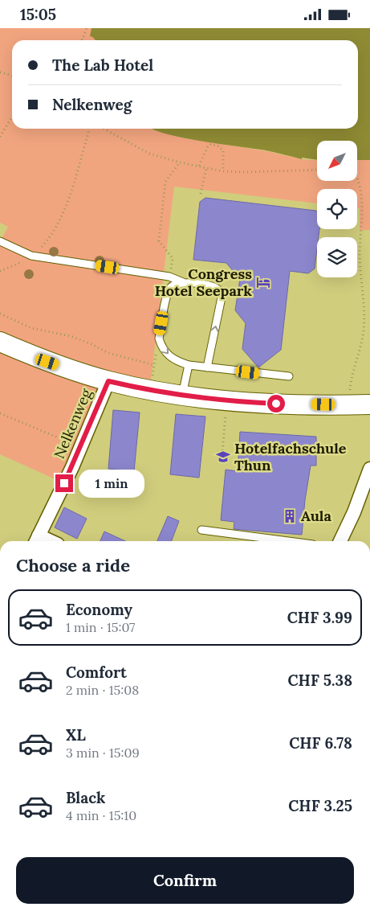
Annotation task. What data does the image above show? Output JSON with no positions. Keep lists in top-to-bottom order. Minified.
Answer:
{"streets":{"street":["Nelkenweg"]},"places":{"hotel":["Congress Hotel Seepark"],"school or university":["Hotelfachschule Thun"],"building":["Aula"]},"north":"bottom left","page":{"status":"15:05","banner":["The Lab Hotel","Nelkenweg"],"bubble":"1 min","heading":"Choose a ride","list":[{"name":"Economy","note":"1 min · 15:07","value":"CHF 3.99"},{"name":"Comfort","note":"2 min · 15:08","value":"CHF 5.38"},{"name":"XL","note":"3 min · 15:09","value":"CHF 6.78"},{"name":"Black","note":"4 min · 15:10","value":"CHF 3.25"}],"buttons":"Confirm"}}
